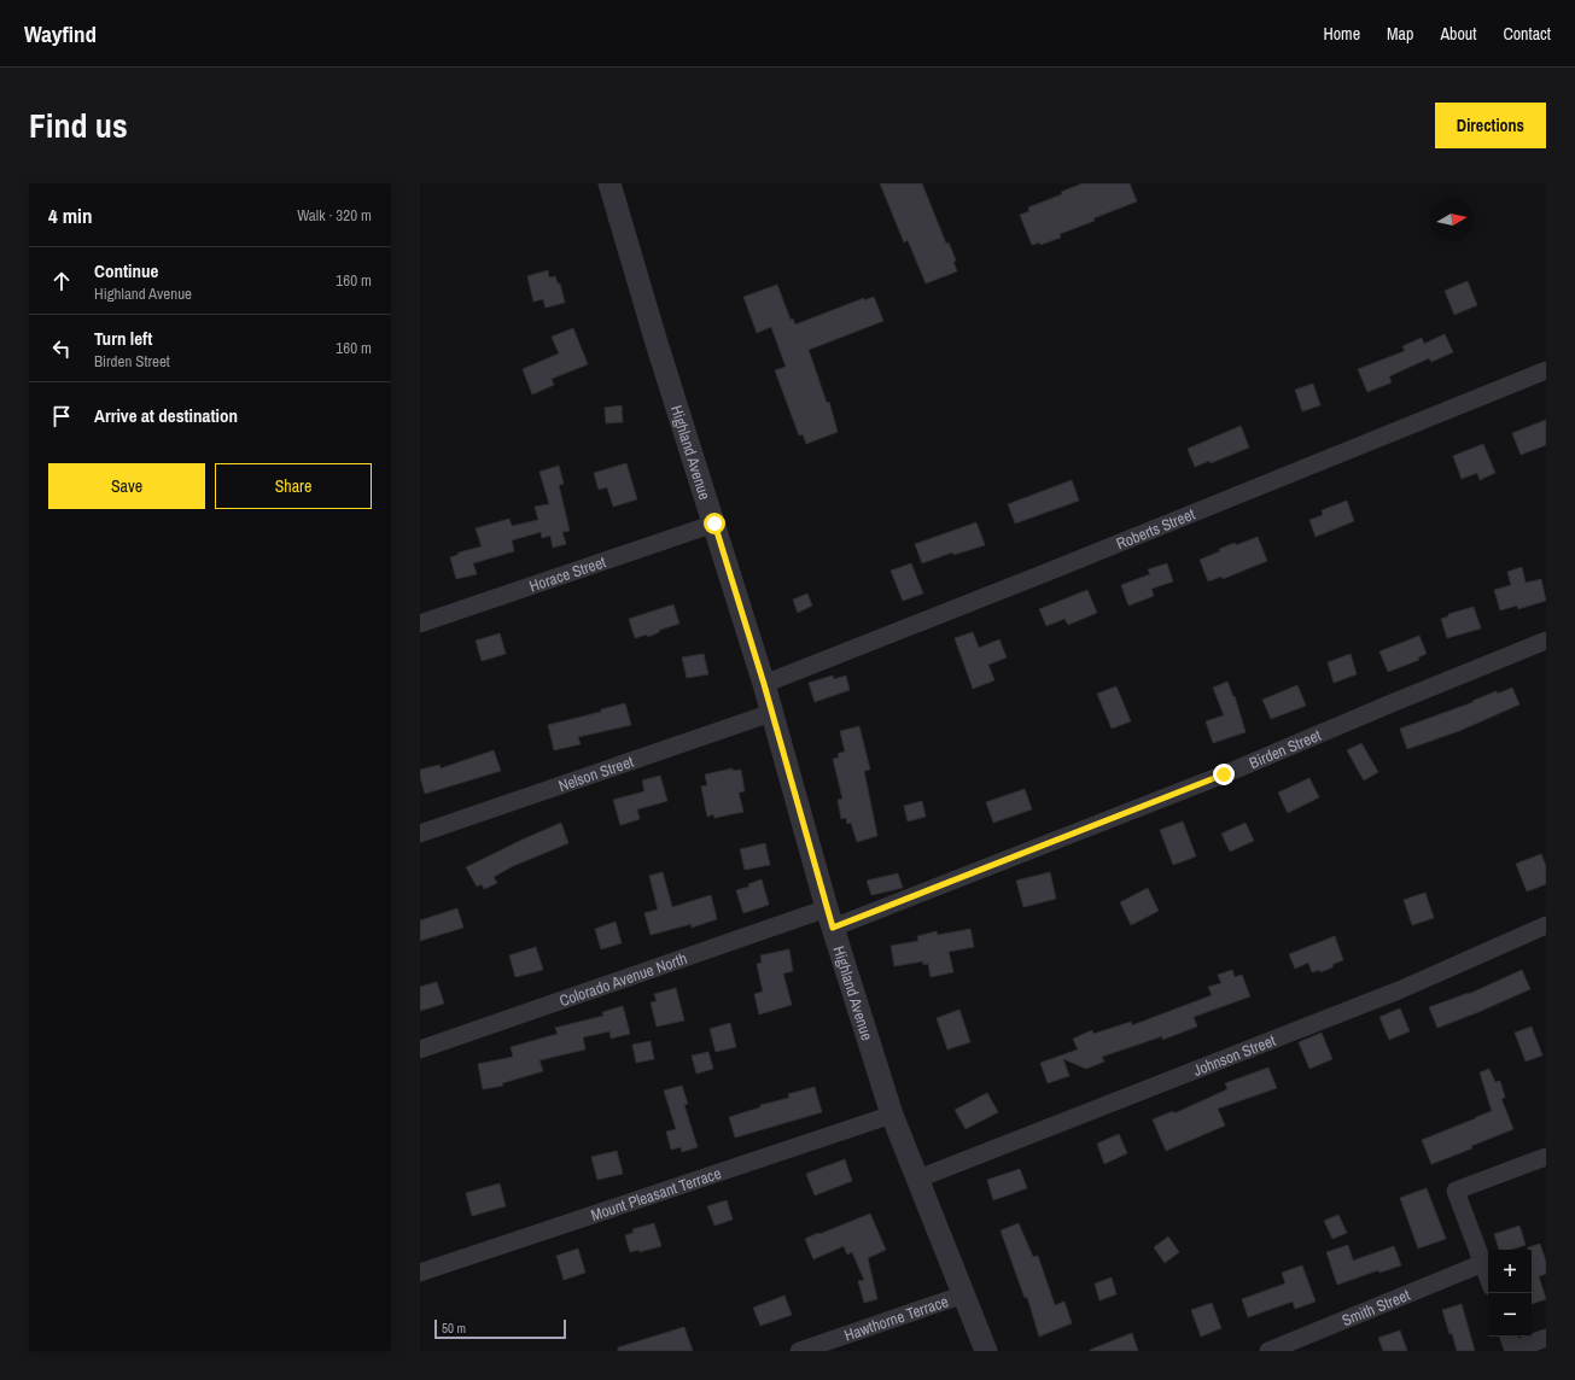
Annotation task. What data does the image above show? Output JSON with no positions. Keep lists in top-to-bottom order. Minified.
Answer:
{"streets":{"street":["Highland Avenue","Roberts Street","Horace Street","Birden Street","Nelson Street","Colorado Avenue North","Johnson Street","Mount Pleasant Terrace","Smith Street","Hawthorne Terrace"]},"crossings":[["Highland Avenue","Roberts Street"],["Highland Avenue","Horace Street"],["Highland Avenue","Birden Street"],["Highland Avenue","Nelson Street"],["Highland Avenue","Colorado Avenue North"],["Highland Avenue","Johnson Street"],["Highland Avenue","Mount Pleasant Terrace"],["Highland Avenue","Hawthorne Terrace"],["Birden Street","Colorado Avenue North"]],"scale_bar":"50 m","north":"right","page":{"header":"Wayfind","nav":["Home","Map","About","Contact"],"title":"Find us","buttons":["Directions",["Save","Share"]],"heading":["4 min","Walk · 320 m"],"list":[["Continue","Highland Avenue","160 m"],["Turn left","Birden Street","160 m"],"Arrive at destination"],"map_buttons":["+","−"],"scale":"50 m"}}
